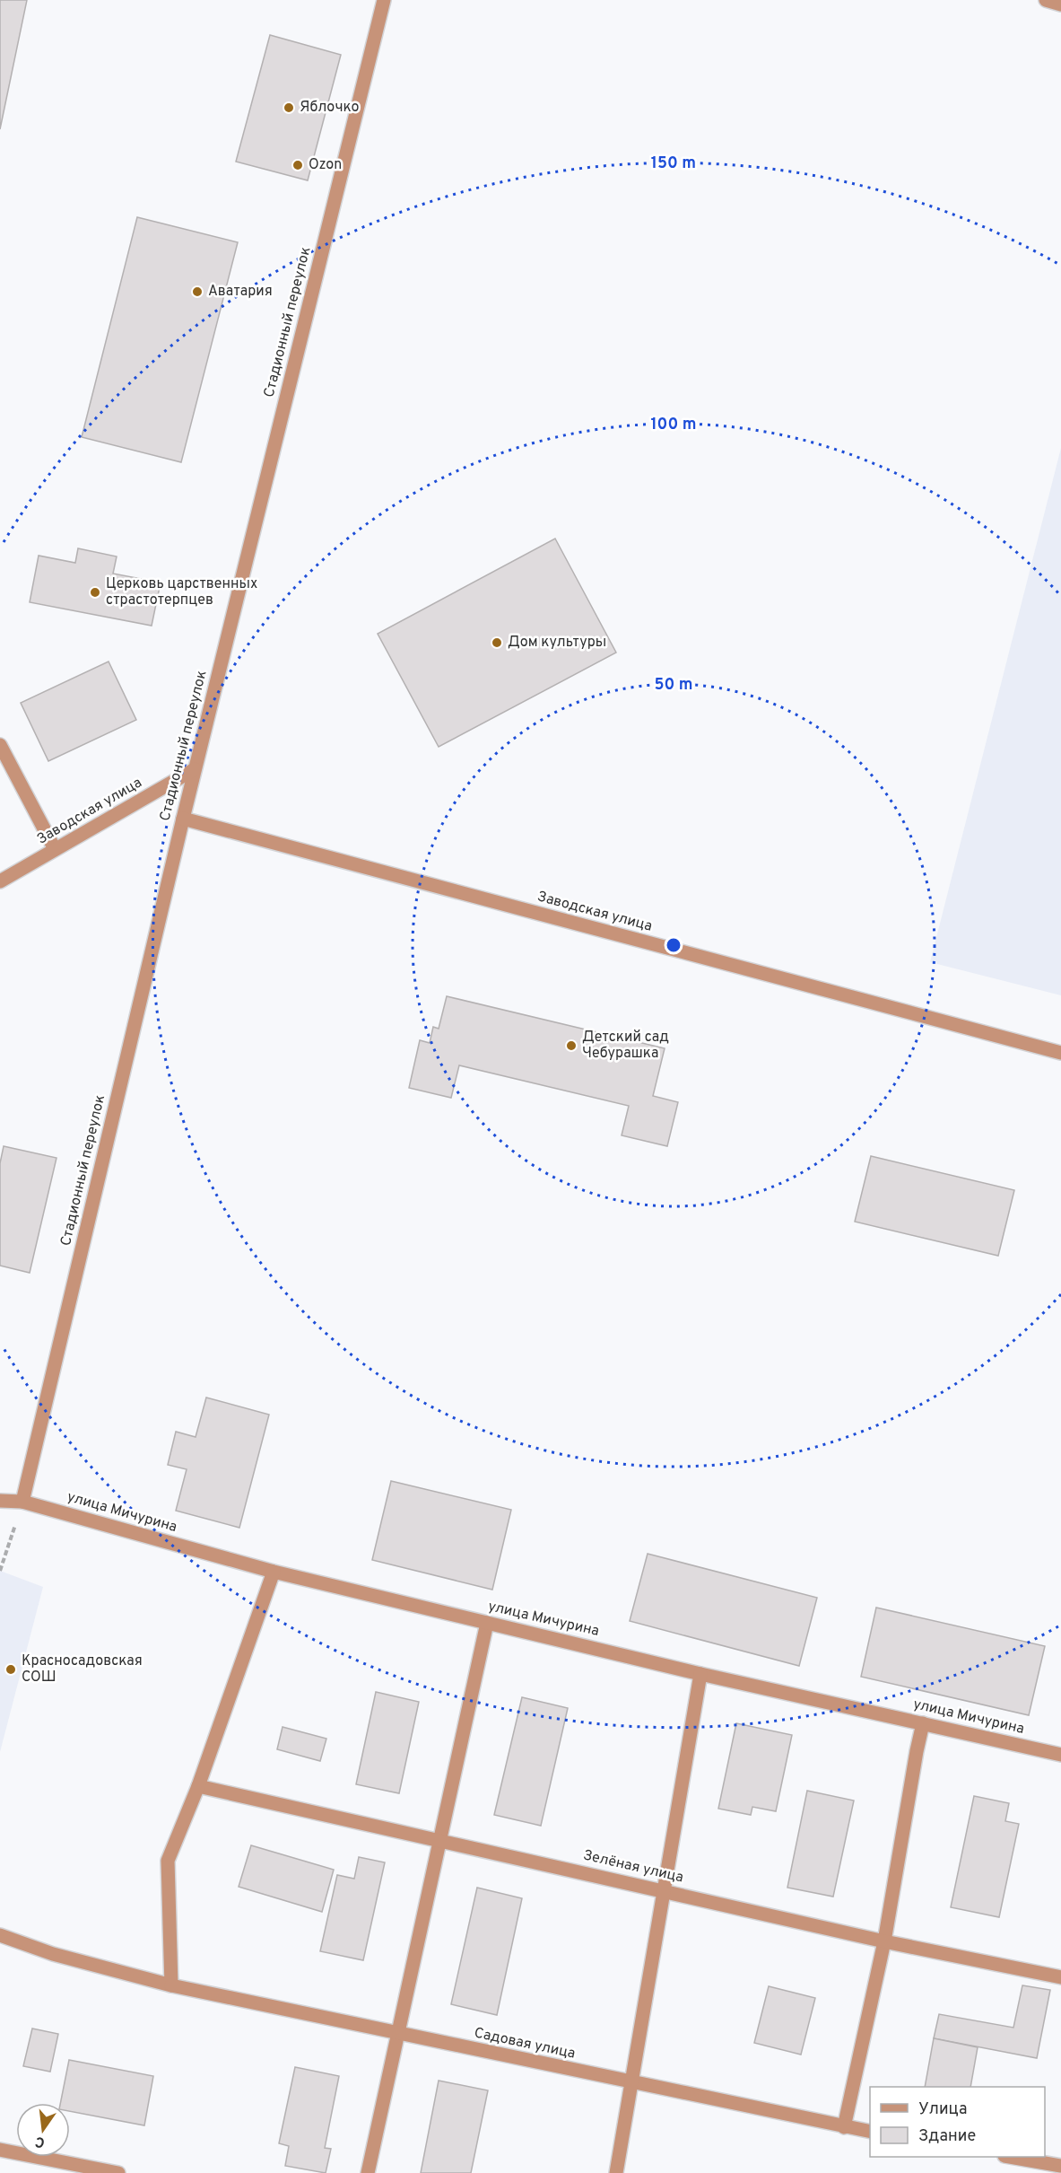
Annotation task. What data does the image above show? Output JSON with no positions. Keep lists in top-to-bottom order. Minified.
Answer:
{"streets":{"street":["Стадионный переулок","Заводская улица","улица Мичурина","Зелёная улица","Садовая улица"]},"crossings":[["Стадионный переулок","Заводская улица"],["Стадионный переулок","улица Мичурина"]],"places":["Яблочко","Ozon","Аватария","Церковь царственных страстотерпцев","Дом культуры","Детский сад Чебурашка","Красносадовская СОШ"],"legend":["Улица","Здание"],"north":"bottom","rings":["150 m","100 m","50 m"]}
